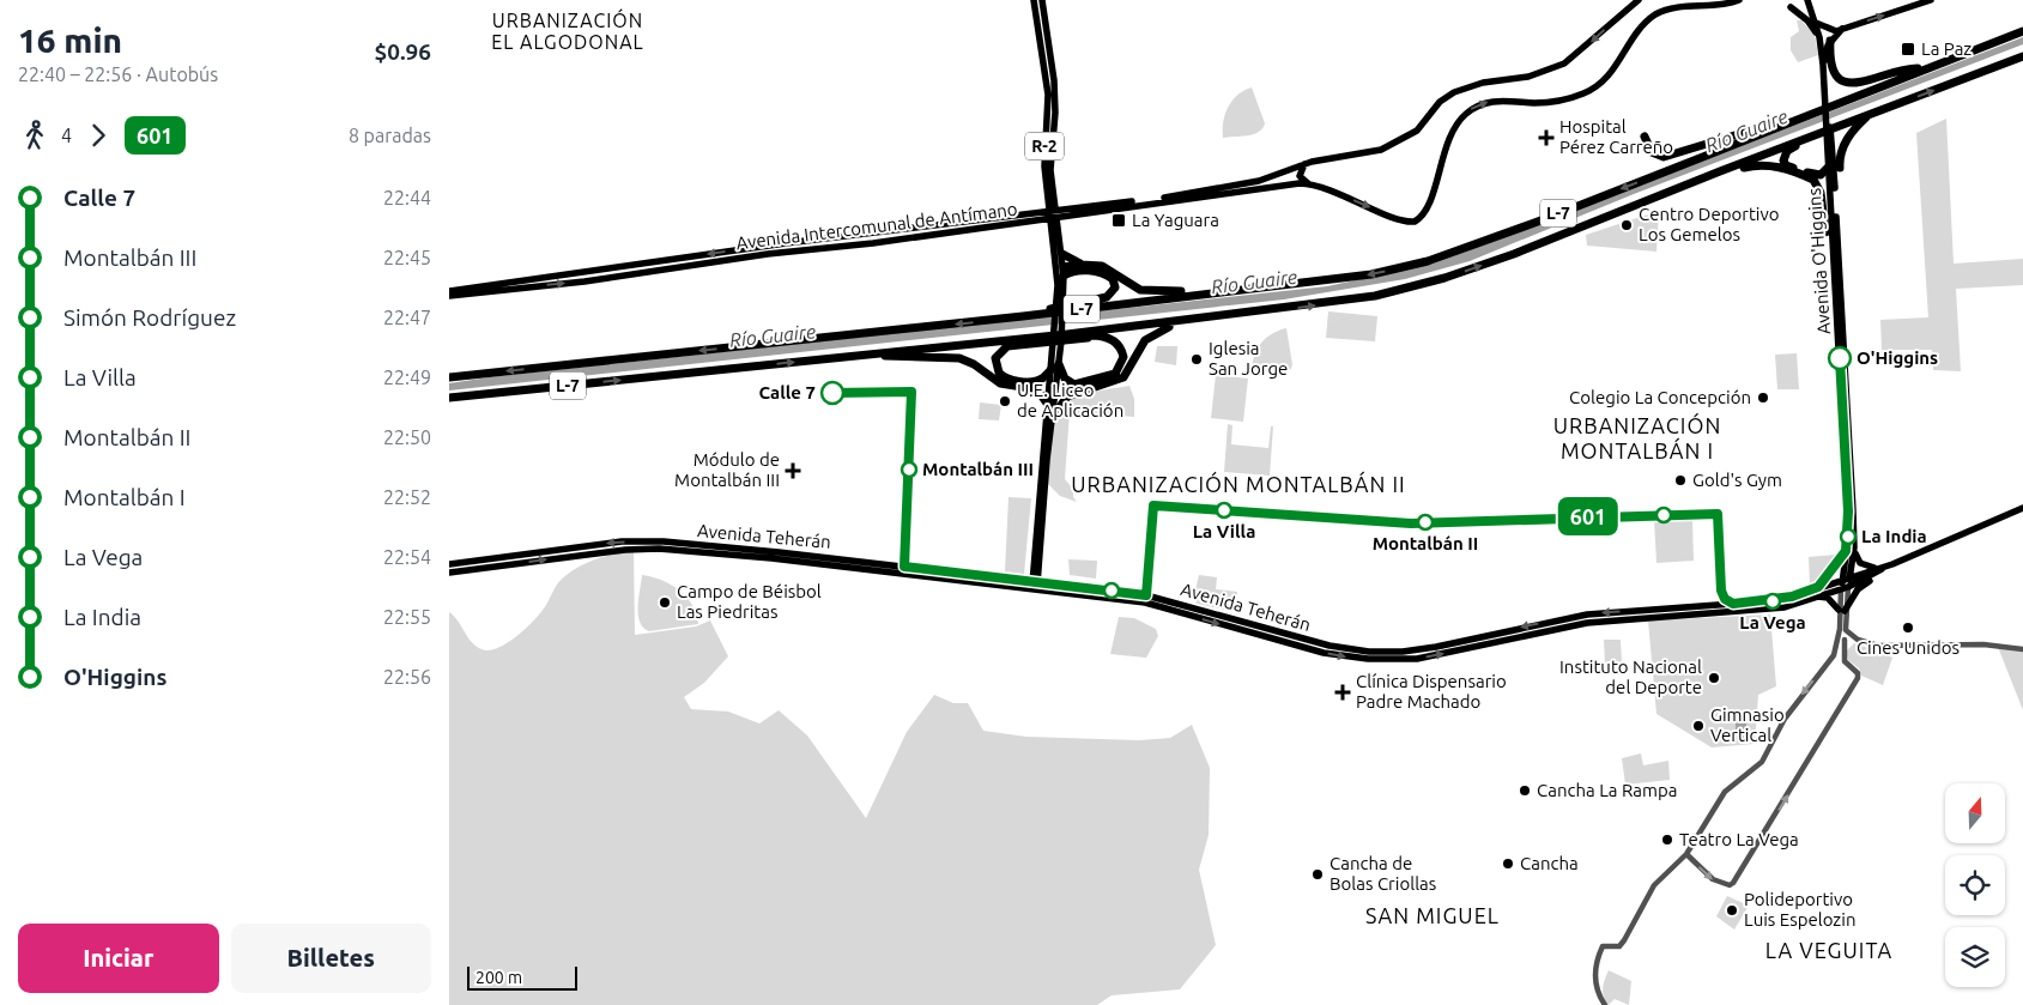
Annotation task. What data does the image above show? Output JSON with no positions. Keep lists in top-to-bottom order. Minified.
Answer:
{"streets":{"highway":["L-7"],"main road":["R-2","Avenida Intercomunal de Antímano","Avenida O'Higgins","Avenida Teherán"]},"crossings":[["R-2","Avenida Intercomunal de Antímano"],["R-2","Avenida Teherán"],["Avenida O'Higgins","Avenida Teherán"]],"districts":["URBANIZACIÓN EL ALGODONAL","URBANIZACIÓN MONTALBÁN I","URBANIZACIÓN MONTALBÁN II","SAN MIGUEL","LA VEGUITA"],"water":["Río Guaire"],"places":{"transit":["La Paz","La Yaguara"],"health":["Hospital Pérez Carreño","Módulo de Montalbán III","Clínica Dispensario Padre Machado"],"other":["Centro Deportivo Los Gemelos","O'Higgins","Iglesia San Jorge","Calle 7","Colegio La Concepción","U.E. Liceo de Aplicación","Montalbán III","Gold's Gym","La Villa","Montalbán II","La India","La Vega","Campo de Béisbol Las Piedritas","Cines Unidos","Instituto Nacional del Deporte","Gimnasio Vertical","Cancha La Rampa","Teatro La Vega","Cancha","Cancha de Bolas Criollas","Polideportivo Luis Espelozin"]},"lines":["bus line 601"],"scale_bar":"200 m","north":"top","page":{"heading":["16 min","22:40 – 22:56 · Autobús","$0.96"],"on_map":"601","legs":["4","601","8 paradas"],"list":[{"name":"Calle 7","value":"22:44"},{"name":"Montalbán III","value":"22:45"},{"name":"Simón Rodríguez","value":"22:47"},{"name":"La Villa","value":"22:49"},{"name":"Montalbán II","value":"22:50"},{"name":"Montalbán I","value":"22:52"},{"name":"La Vega","value":"22:54"},{"name":"La India","value":"22:55"},{"name":"O'Higgins","value":"22:56"}],"buttons":["Iniciar","Billetes"],"scale":"200 m"}}
